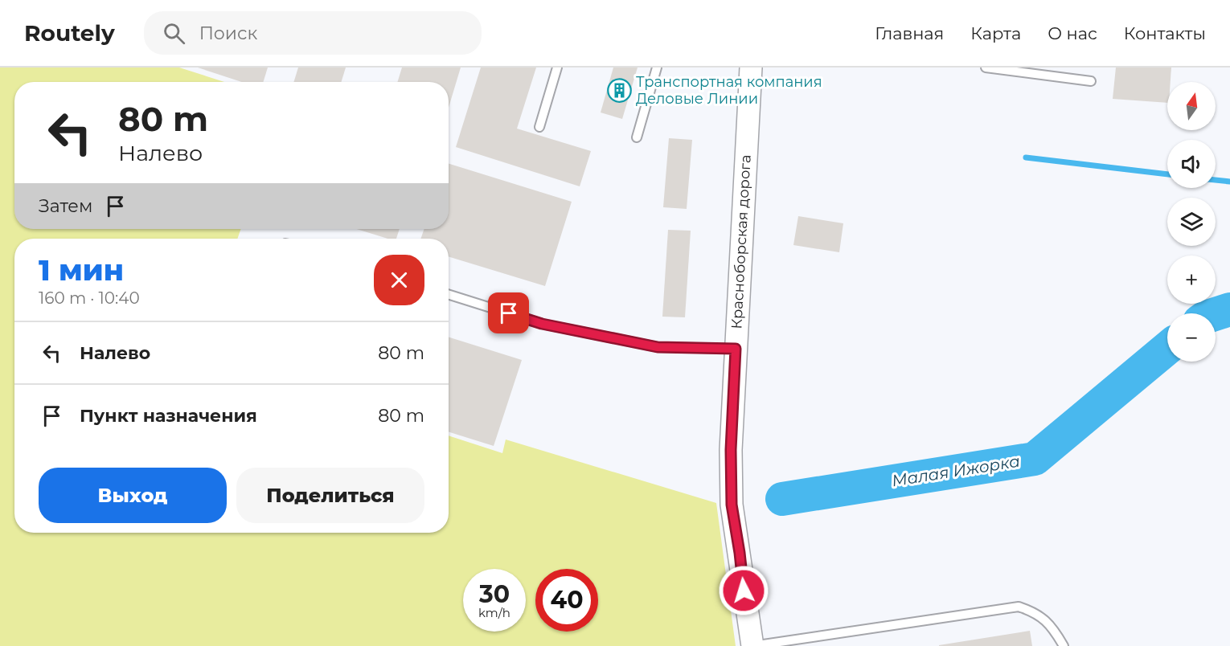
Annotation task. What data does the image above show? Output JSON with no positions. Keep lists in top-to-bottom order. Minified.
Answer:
{"streets":{"street":["Красноборская дорога"]},"water":["Малая Ижорка"],"places":{"building":["Транспортная компания Деловые Линии"]},"north":"top","page":{"header":"Routely","search":"Поиск","nav":["Главная","Карта","О нас","Контакты"],"map_buttons":["+","−"],"turn":["80 m","Налево"],"then":"Затем","heading":["1 мин","160 m · 10:40"],"list":[{"name":"Налево","value":"80 m"},{"name":"Пункт назначения","value":"80 m"}],"buttons":["Выход","Поделиться"],"speed":"30 km/h","limit":"40"}}
